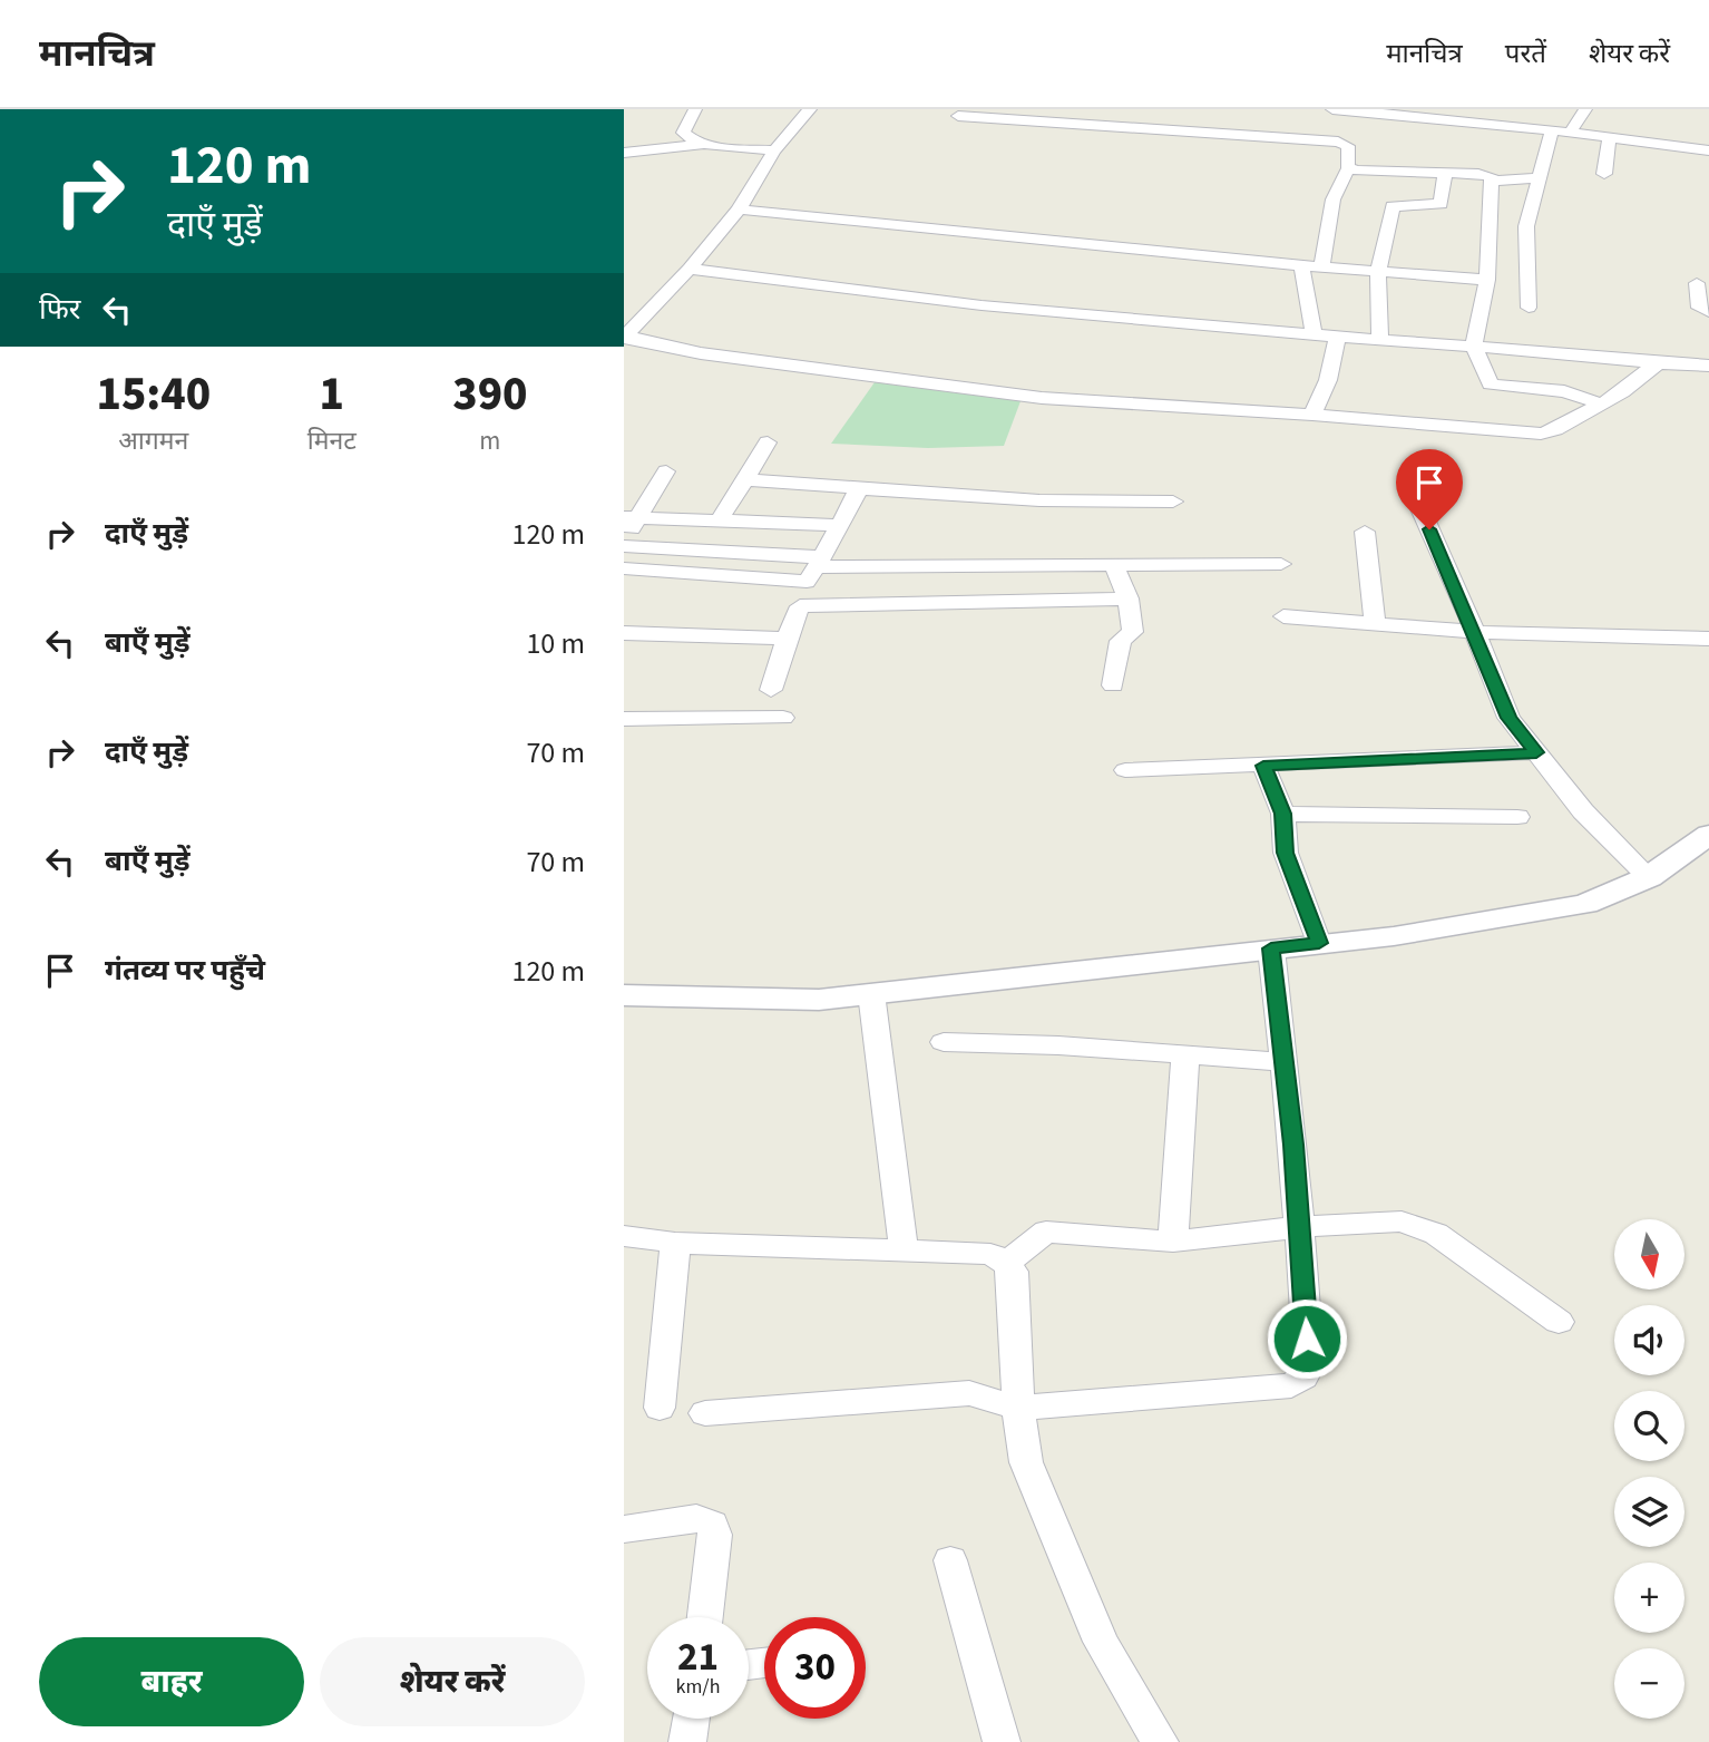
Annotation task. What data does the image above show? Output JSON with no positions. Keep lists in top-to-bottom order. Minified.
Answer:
{"north":"bottom","page":{"header":"मानचित्र","nav":["मानचित्र","परतें","शेयर करें"],"turn":["120 m","दाएँ मुड़ें"],"then":"फिर","eta":["15:40","आगमन","1","मिनट","390","m"],"list":[{"name":"दाएँ मुड़ें","value":"120 m"},{"name":"बाएँ मुड़ें","value":"10 m"},{"name":"दाएँ मुड़ें","value":"70 m"},{"name":"बाएँ मुड़ें","value":"70 m"},{"name":"गंतव्य पर पहुँचे","value":"120 m"}],"map_buttons":["+","−"],"speed":"21 km/h","limit":"30","buttons":["बाहर","शेयर करें"]}}
